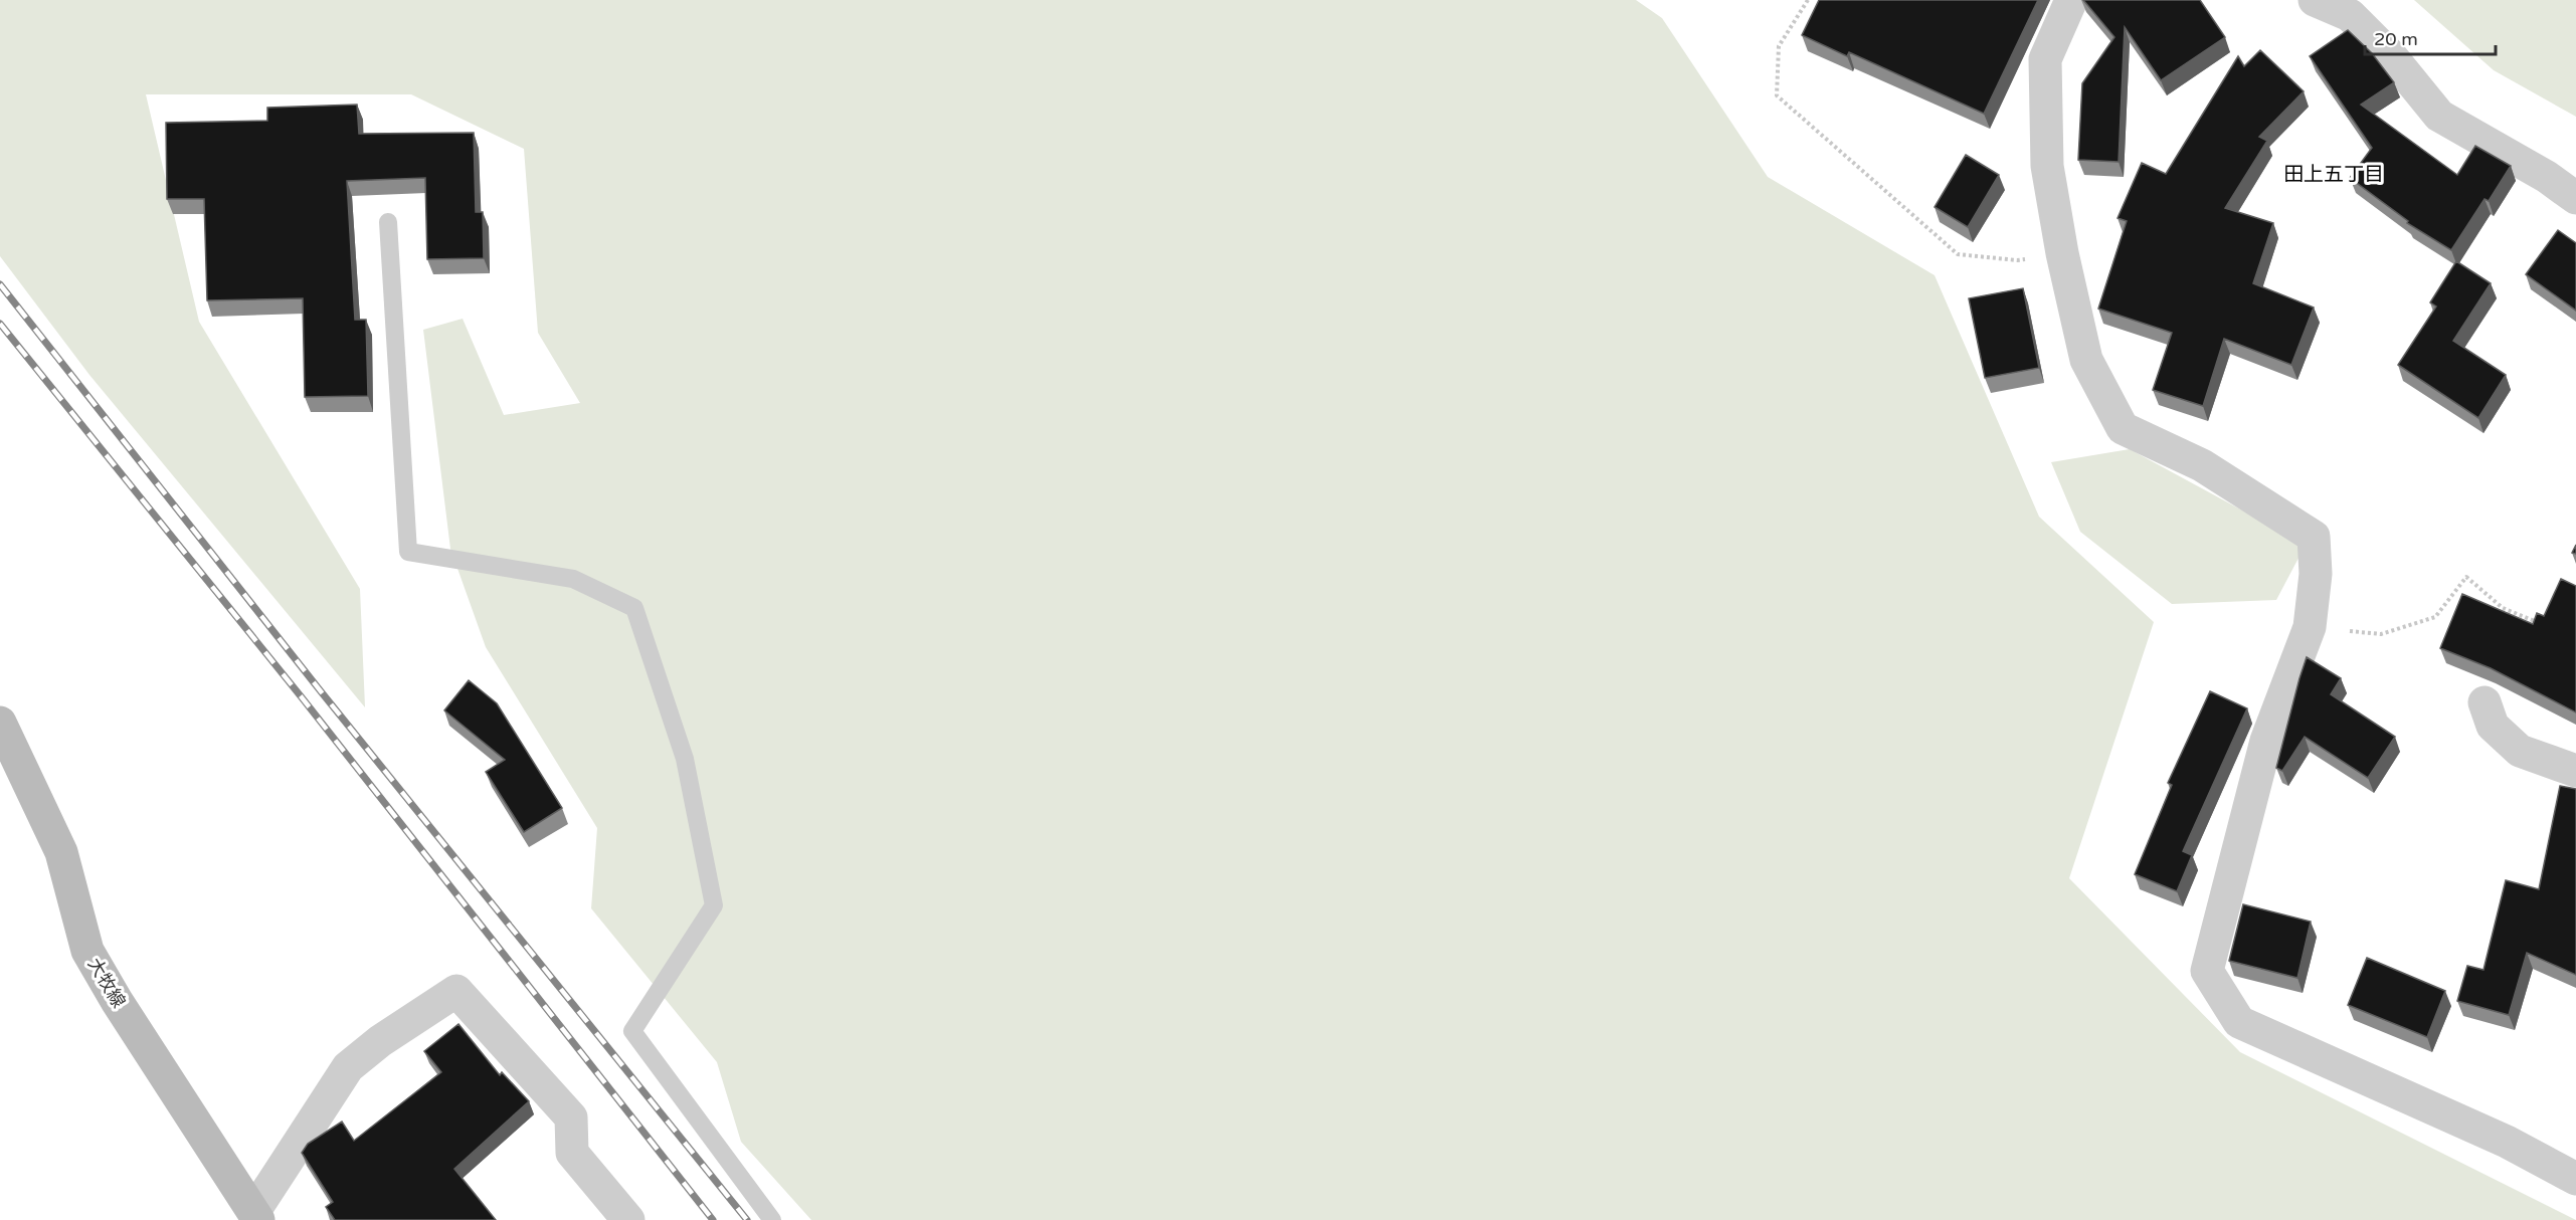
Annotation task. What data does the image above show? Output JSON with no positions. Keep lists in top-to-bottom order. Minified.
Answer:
{"streets":{"street":["大牧線"]},"districts":["田上五丁目"],"scale_bar":"20 m"}
